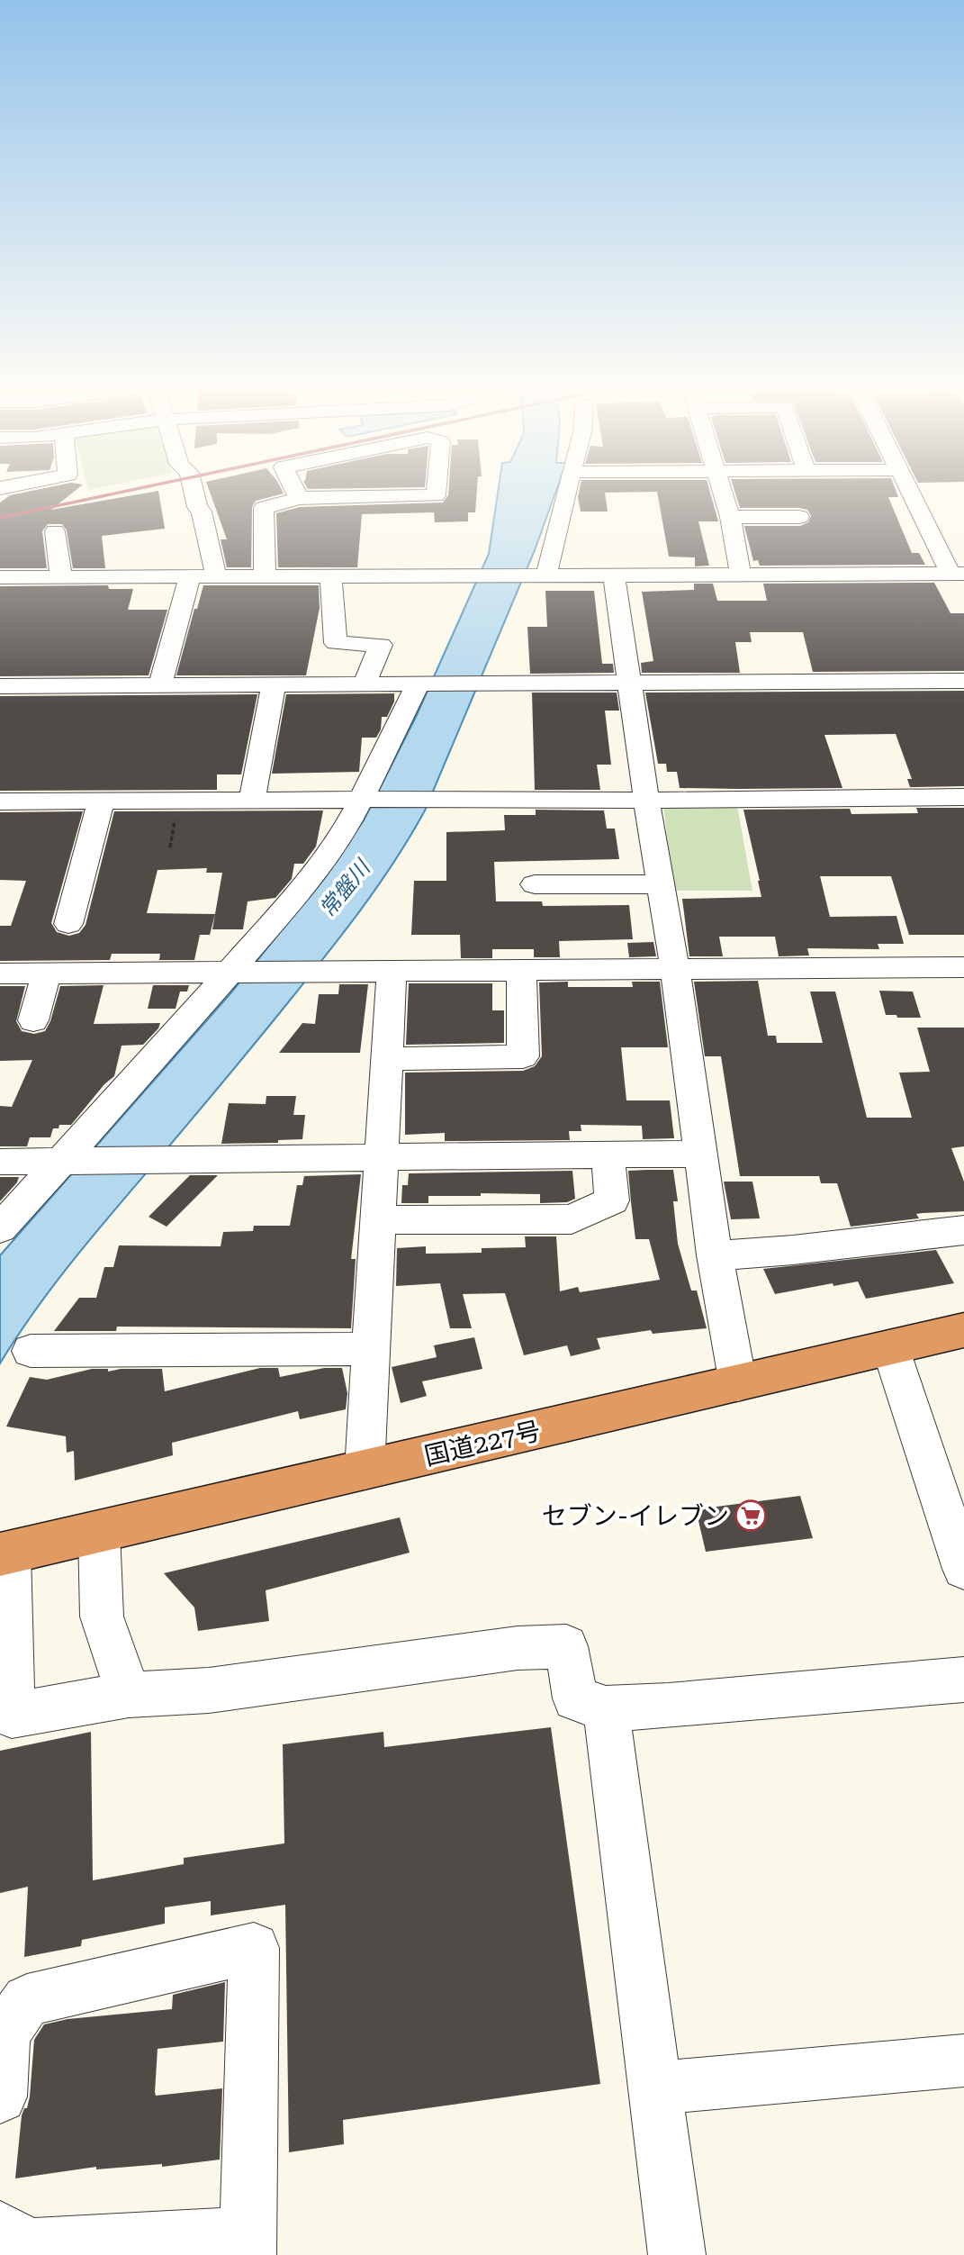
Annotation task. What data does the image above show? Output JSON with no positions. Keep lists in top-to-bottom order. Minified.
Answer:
{"streets":{"highway":["国道227号"]},"water":["常盤川"],"places":{"supermarket":["セブン-イレブン"]}}
